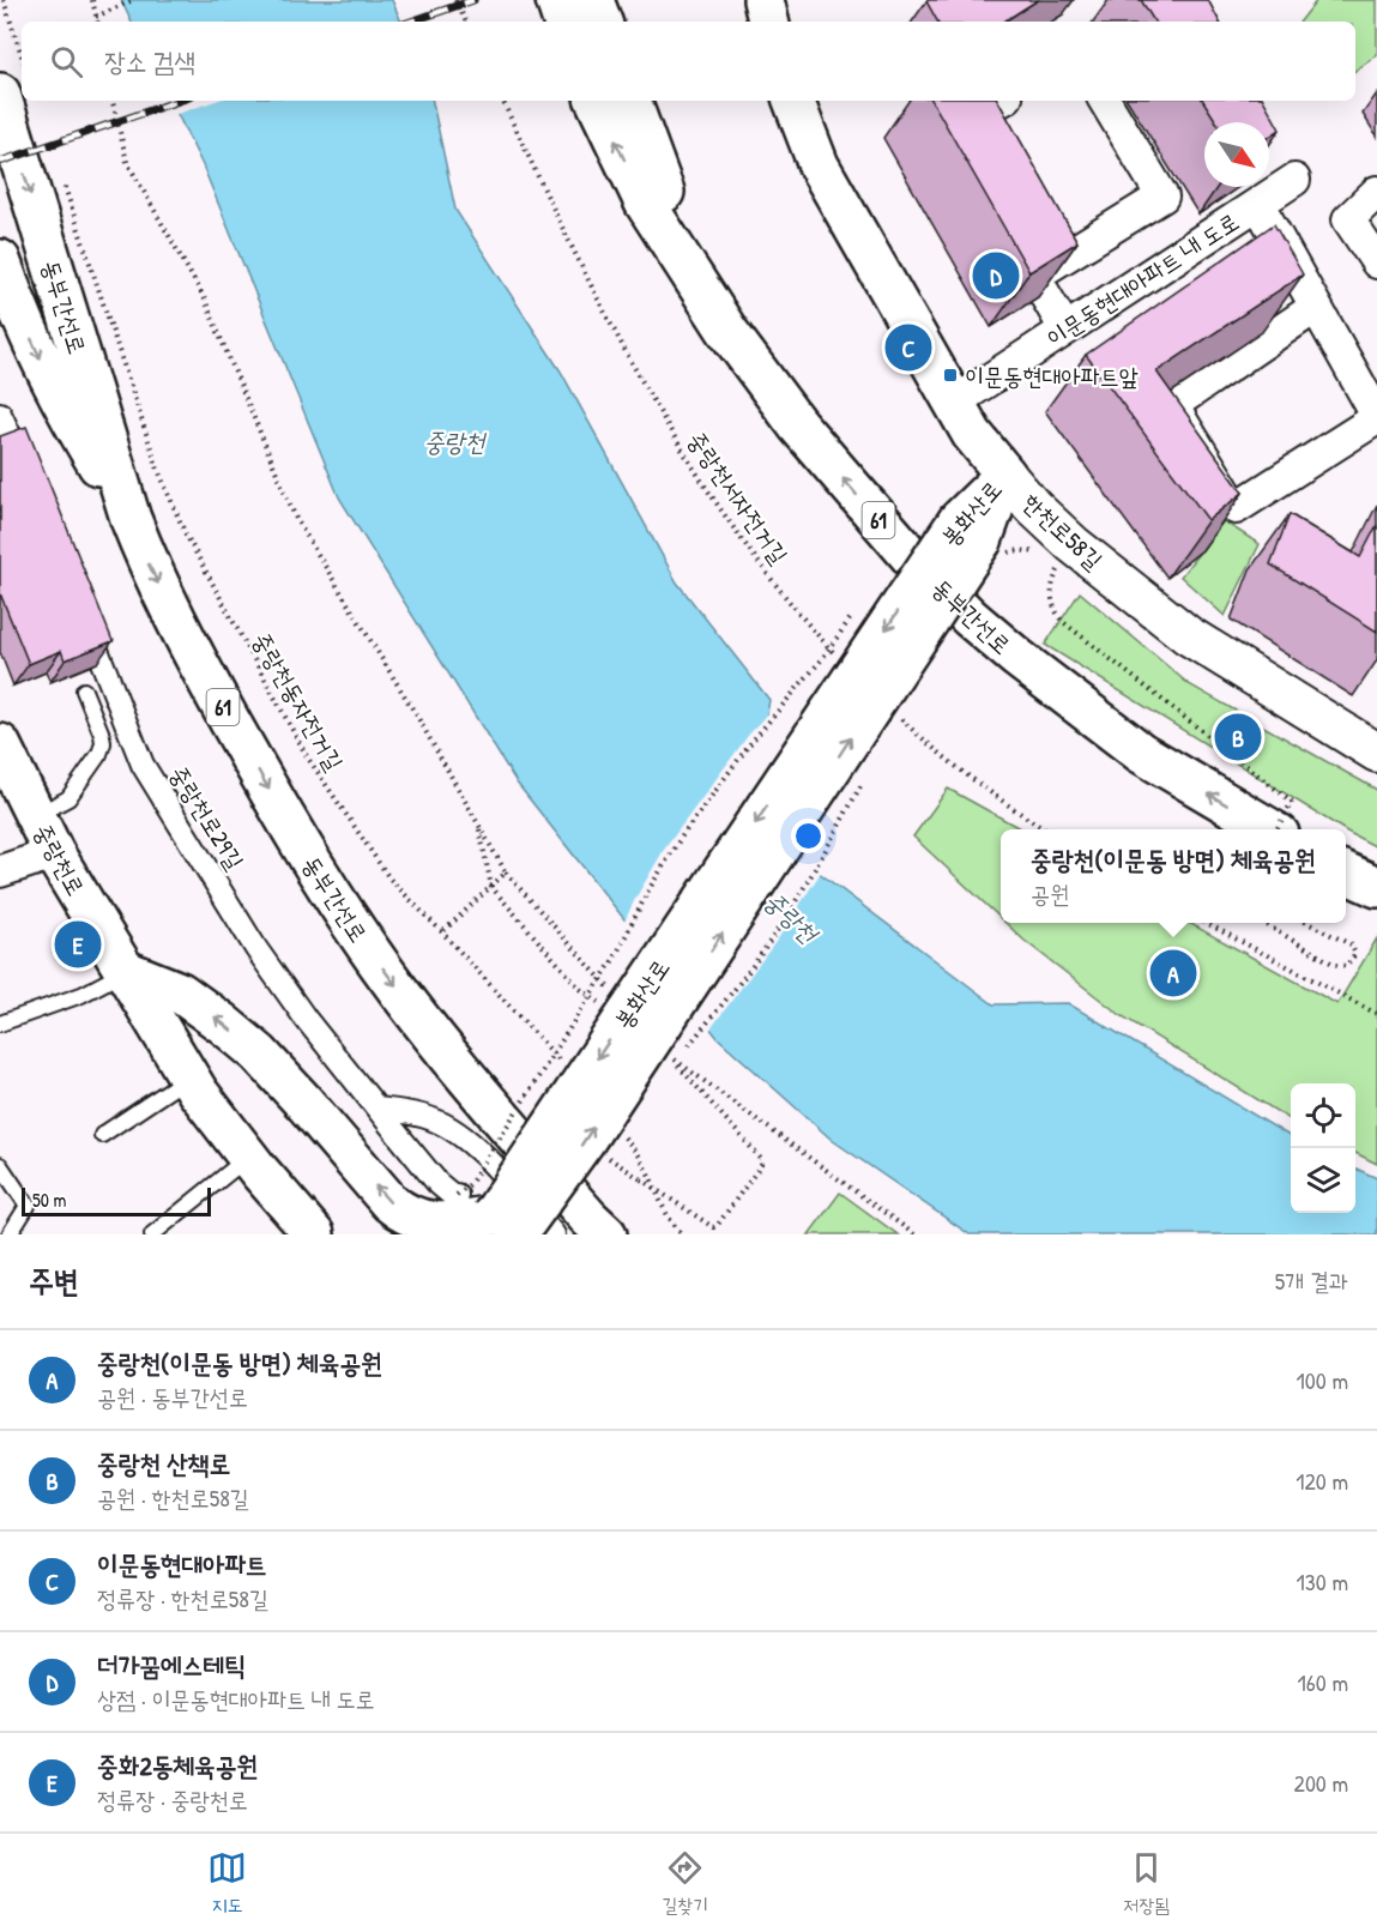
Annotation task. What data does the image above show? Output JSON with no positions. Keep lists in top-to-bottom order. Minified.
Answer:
{"streets":{"main road":["동부간선로","봉화산로","61","한천로58길","중랑천로"],"street":["이문동현대아파트 내 도로","중랑천로29길"],"path":["중랑천서자전거길","중랑천동자전거길"]},"crossings":[["이문동현대아파트 내 도로","한천로58길"],["봉화산로","한천로58길"]],"water":["중랑천"],"places":{"transit":["이문동현대아파트앞"]},"scale_bar":"50 m","north":"bottom right","page":{"search":"장소 검색","pins":["D","C","B","E","A"],"popup":["중랑천(이문동 방면) 체육공원","공원"],"scale":"50 m","heading":["주변","5개 결과"],"list":[{"mark":"A","name":"중랑천(이문동 방면) 체육공원","note":"공원 · 동부간선로","value":"100 m"},{"mark":"B","name":"중랑천 산책로","note":"공원 · 한천로58길","value":"120 m"},{"mark":"C","name":"이문동현대아파트","note":"정류장 · 한천로58길","value":"130 m"},{"mark":"D","name":"더가꿈에스테틱","note":"상점 · 이문동현대아파트 내 도로","value":"160 m"},{"mark":"E","name":"중화2동체육공원","note":"정류장 · 중랑천로","value":"200 m"}],"nav":["지도","길찾기","저장됨"]}}
